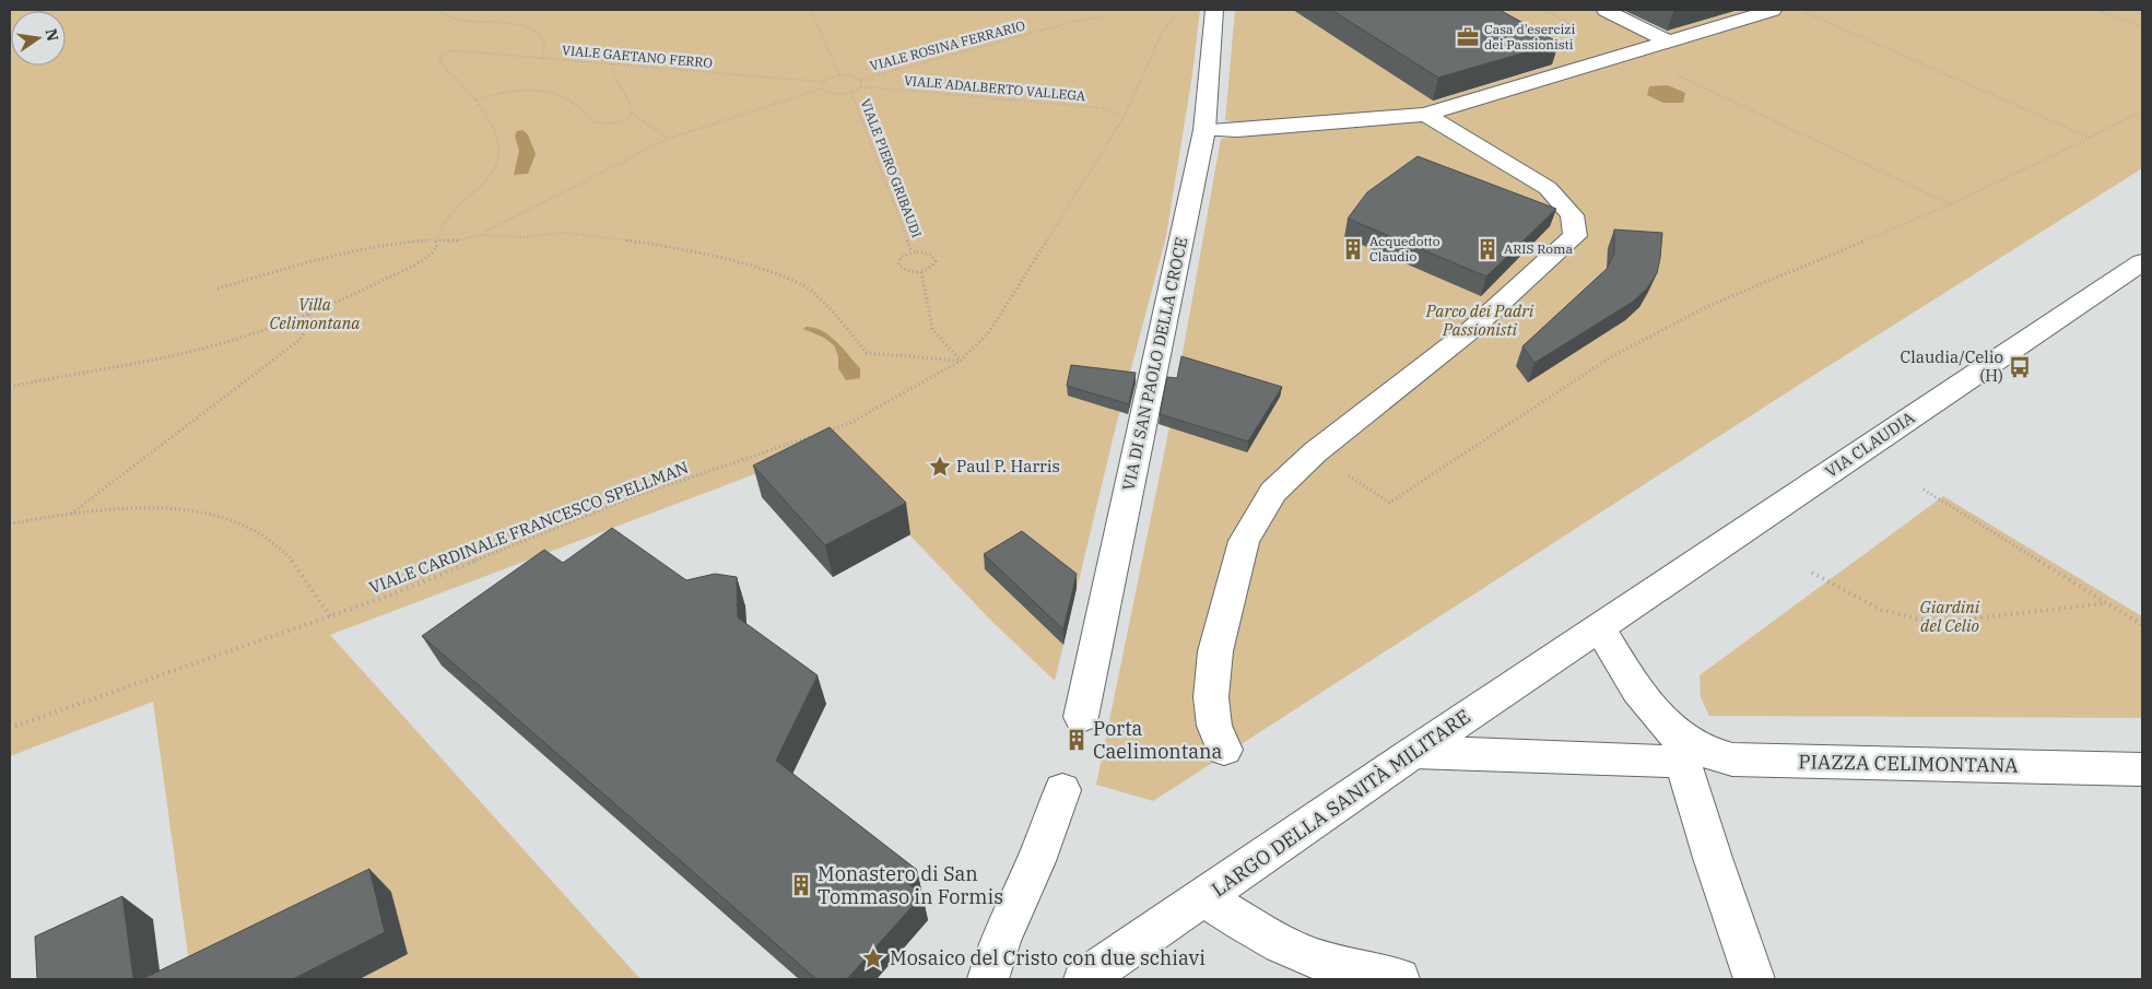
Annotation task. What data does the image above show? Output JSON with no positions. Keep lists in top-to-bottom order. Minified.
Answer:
{"streets":{"street":["VIA DI SAN PAOLO DELLA CROCE","VIA CLAUDIA","PIAZZA CELIMONTANA","LARGO DELLA SANITÀ MILITARE"],"path":["VIALE ROSINA FERRARIO","VIALE GAETANO FERRO","VIALE ADALBERTO VALLEGA","VIALE PIERO GRIBAUDI","VIALE CARDINALE FRANCESCO SPELLMAN"]},"crossings":[["VIALE ADALBERTO VALLEGA","VIALE CARDINALE FRANCESCO SPELLMAN"],["VIA CLAUDIA","PIAZZA CELIMONTANA"],["VIA CLAUDIA","LARGO DELLA SANITÀ MILITARE"],["PIAZZA CELIMONTANA","LARGO DELLA SANITÀ MILITARE"]],"parks":["Villa Celimontana","Parco dei Padri Passionisti","Giardini del Celio"],"places":{"office":["Casa d'esercizi dei Passionisti"],"building":["Acquedotto Claudio","ARIS Roma","Porta Caelimontana","Monastero di San Tommaso in Formis"],"bus stop":["Claudia/Celio (H)"],"place":["Paul P. Harris","Mosaico del Cristo con due schiavi"]},"north":"right"}
